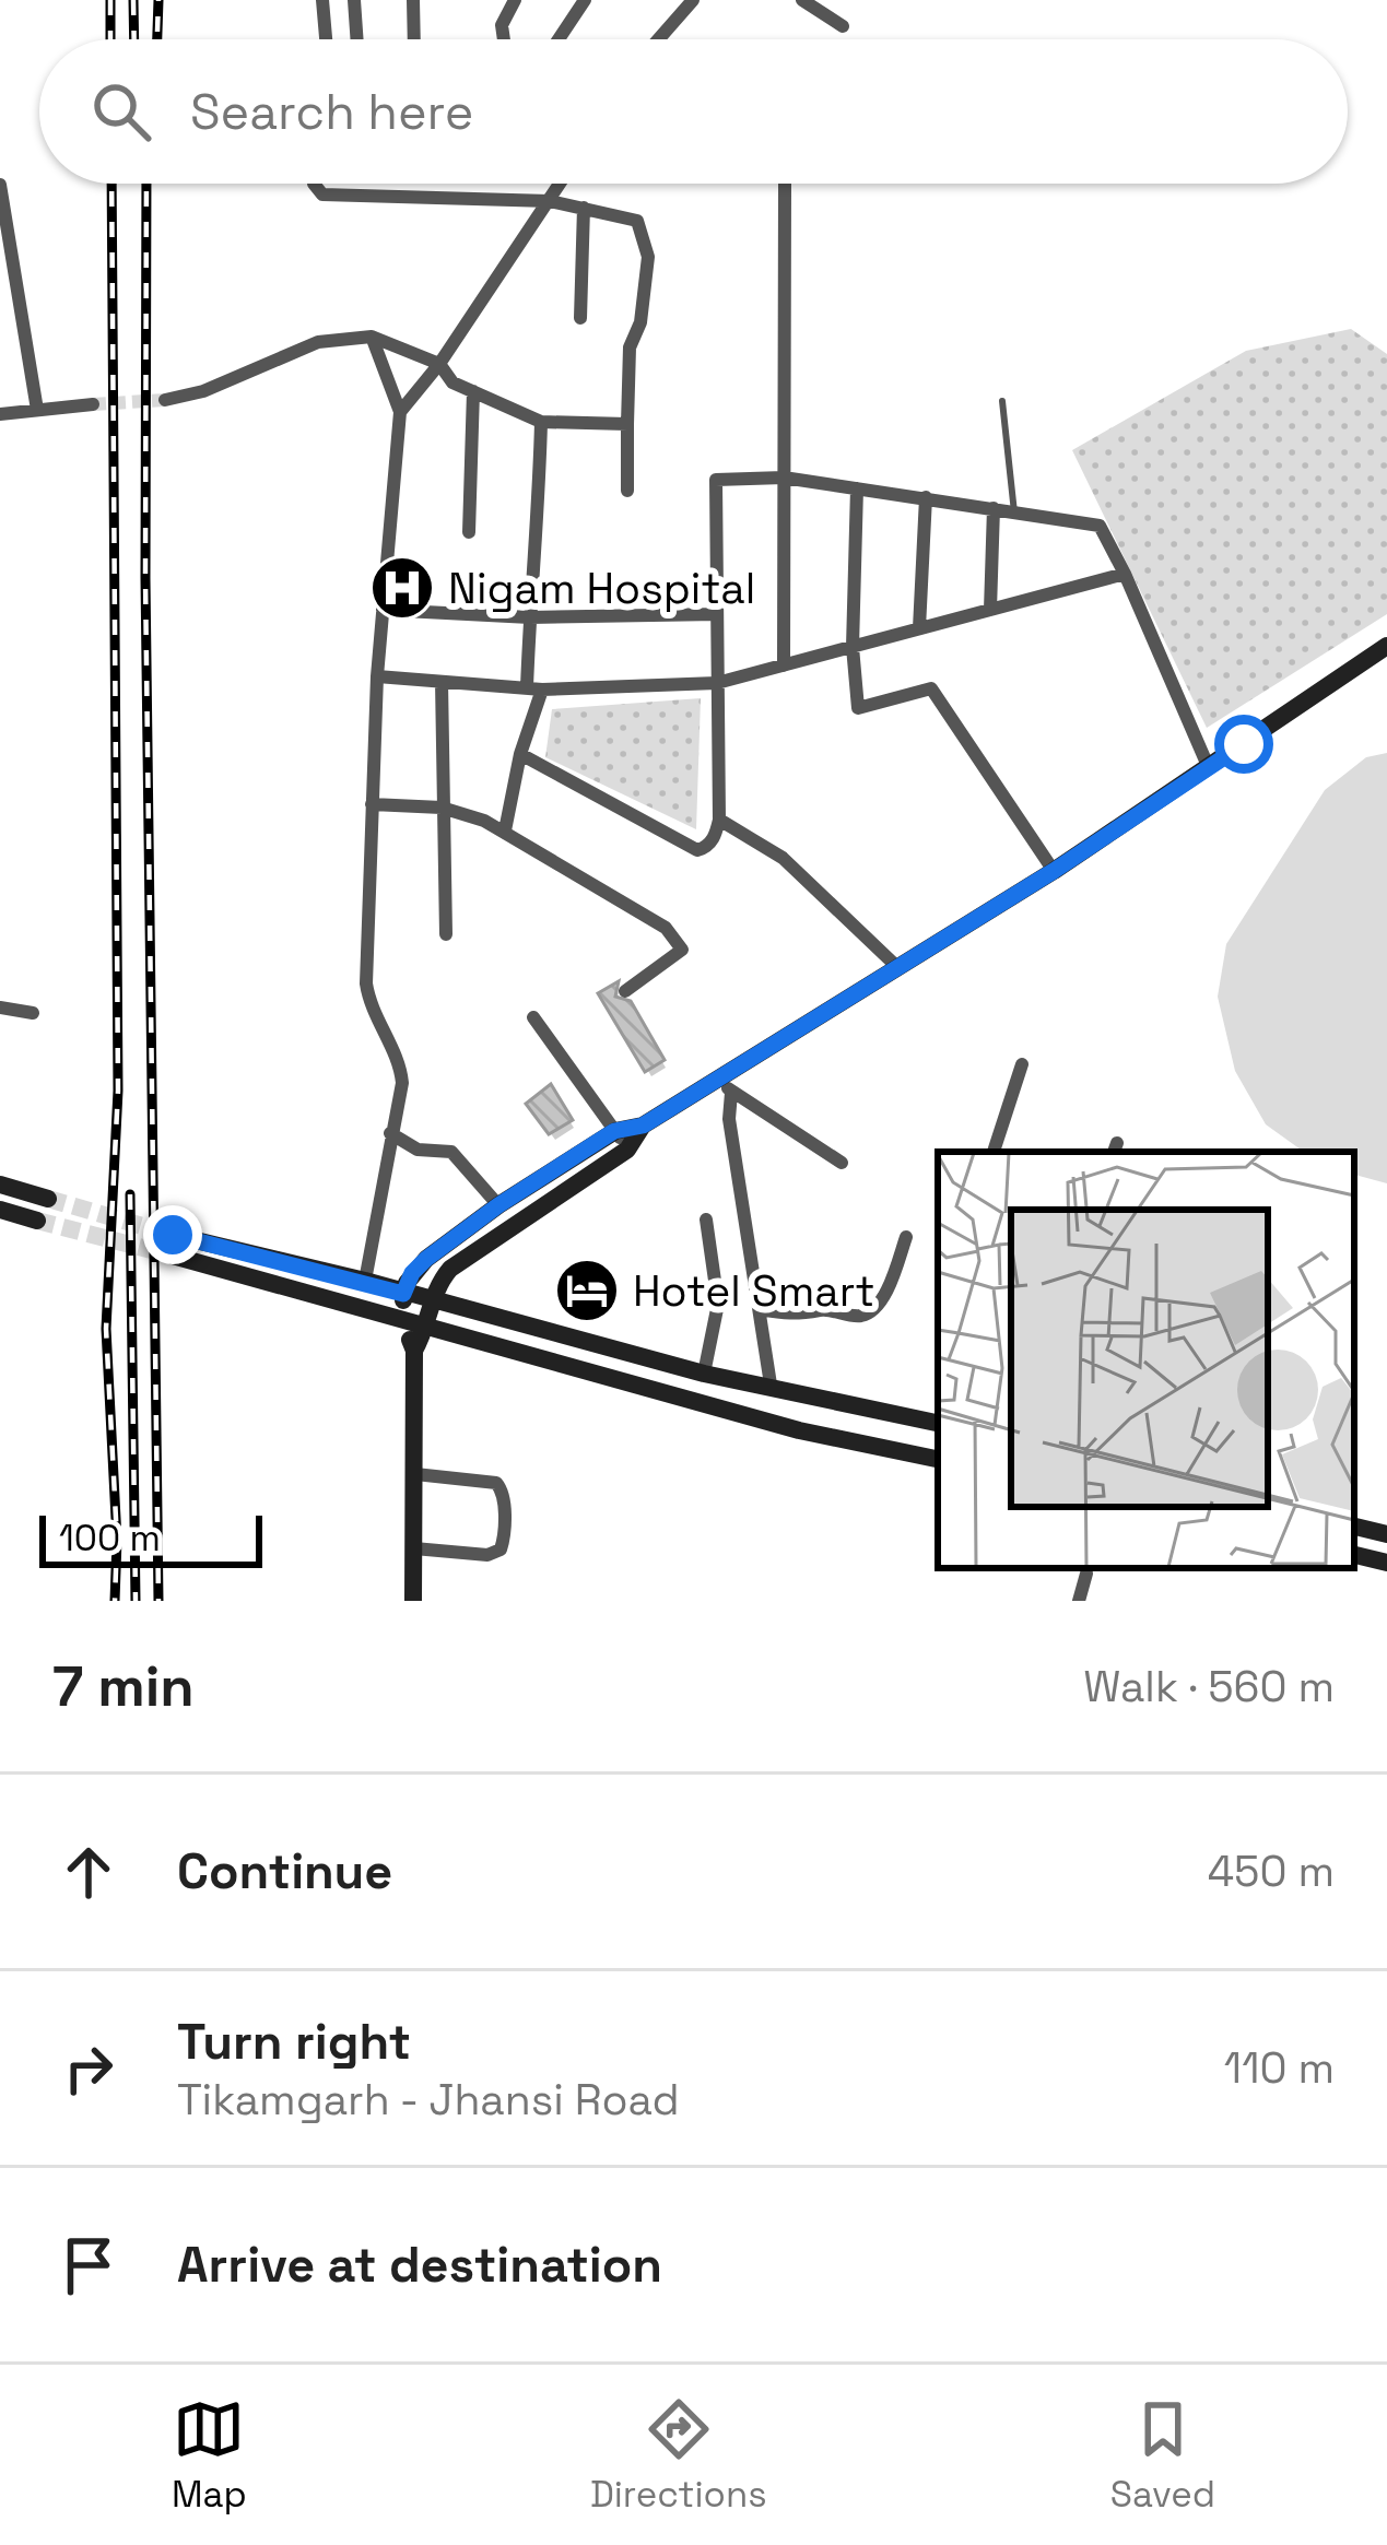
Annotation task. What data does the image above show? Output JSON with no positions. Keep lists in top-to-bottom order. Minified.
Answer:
{"places":{"hospital":["Nigam Hospital"],"hotel":["Hotel Smart"]},"scale_bar":"100 m","page":{"search":"Search here","scale":"100 m","heading":["7 min","Walk · 560 m"],"list":[["Continue","450 m"],["Turn right","Tikamgarh - Jhansi Road","110 m"],"Arrive at destination"],"nav":["Map","Directions","Saved"]}}
